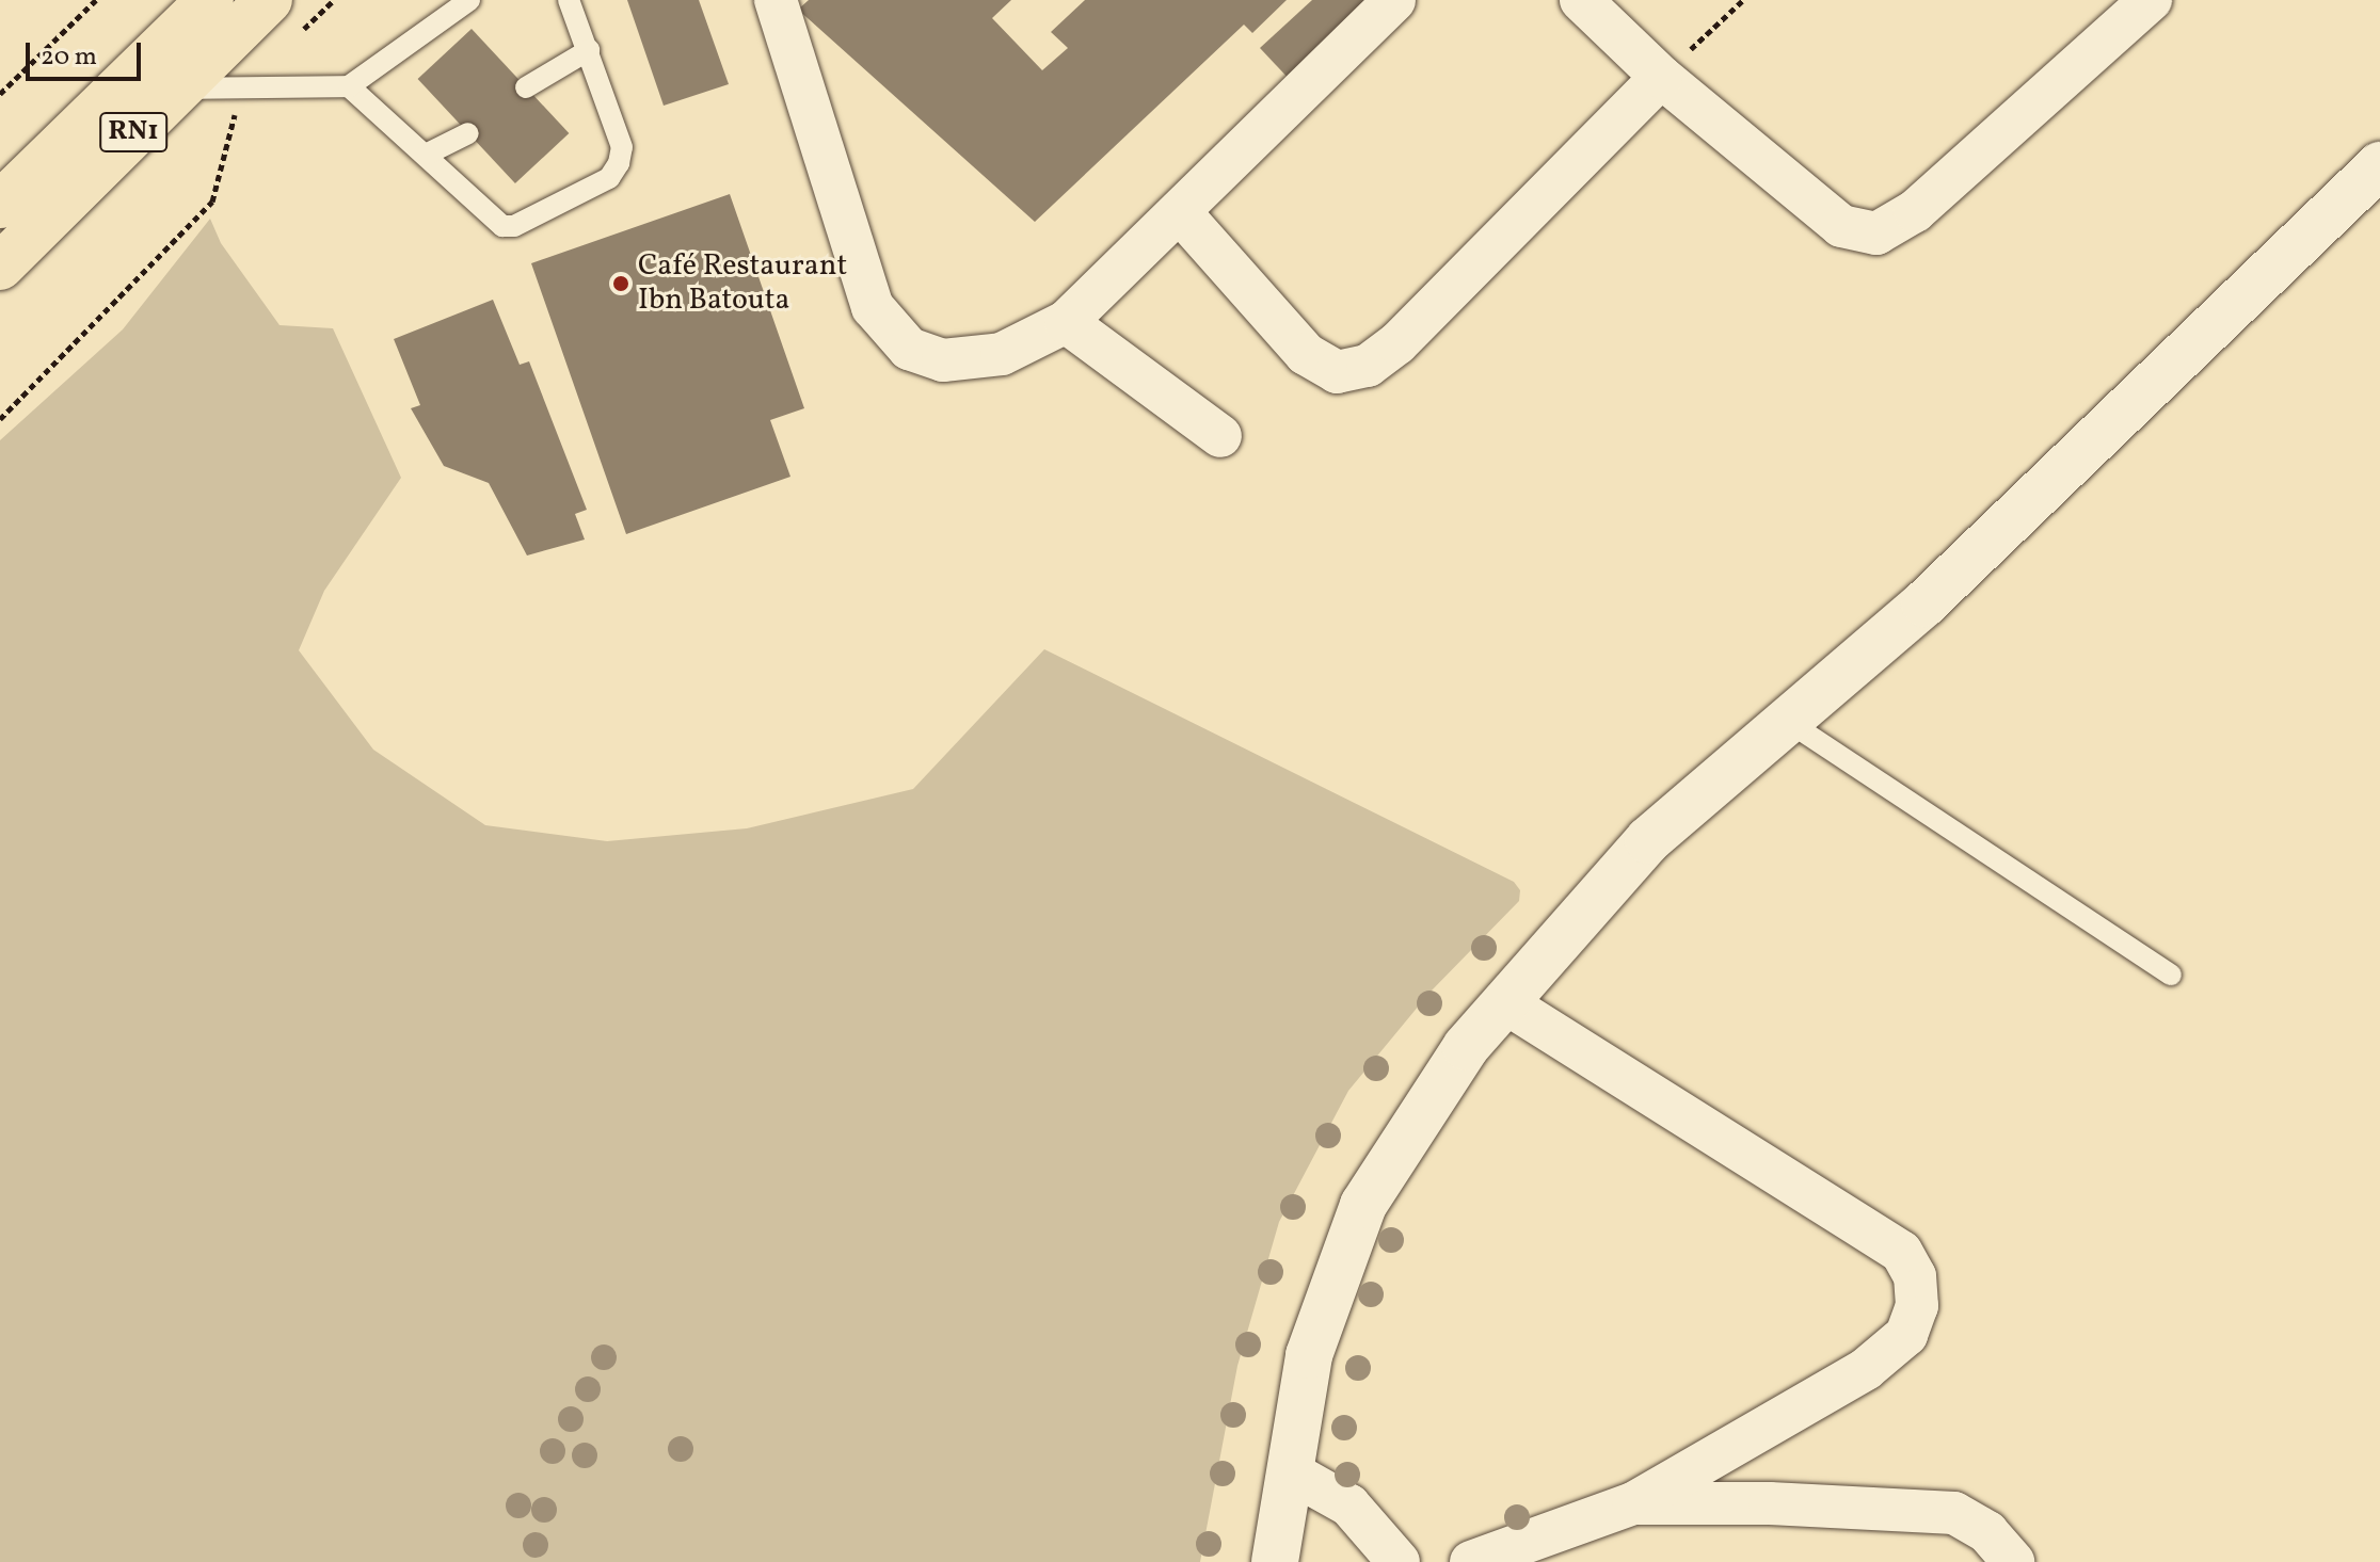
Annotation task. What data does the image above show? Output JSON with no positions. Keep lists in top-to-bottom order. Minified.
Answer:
{"streets":{"highway":["RN1"]},"places":["Café Restaurant Ibn Batouta"],"scale_bar":"20 m"}
